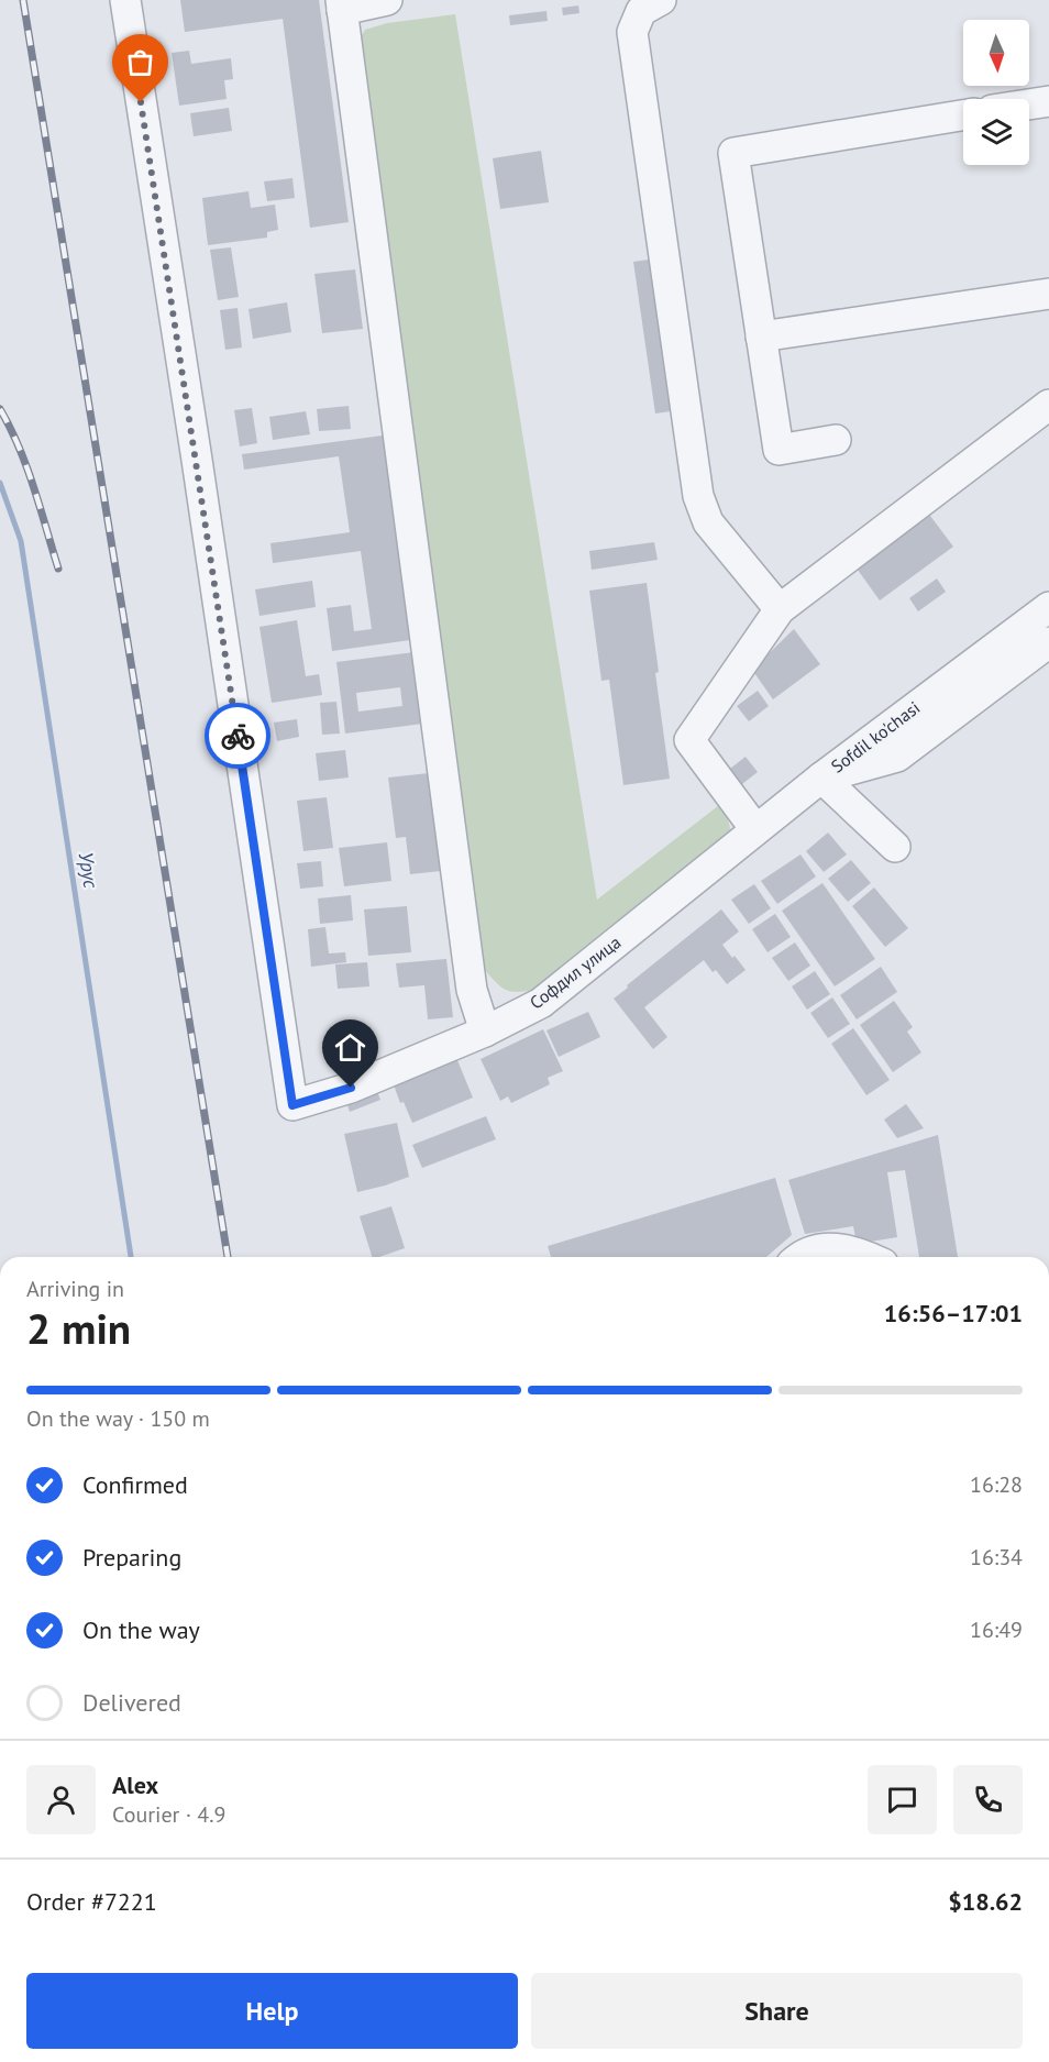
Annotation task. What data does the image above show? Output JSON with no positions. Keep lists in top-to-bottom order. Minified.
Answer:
{"streets":{"street":["Sofdil ko'chasi","Софдил улица"]},"crossings":[["Sofdil ko'chasi","Софдил улица"]],"water":["Урус"],"north":"bottom","page":{"heading":["2 min","Arriving in","16:56–17:01"],"panel":["Alex","Courier · 4.9","Order #7221","$18.62"],"bar":"On the way · 150 m","list":[["Confirmed","16:28"],["Preparing","16:34"],["On the way","16:49"],"Delivered"],"buttons":["Help","Share"]}}
